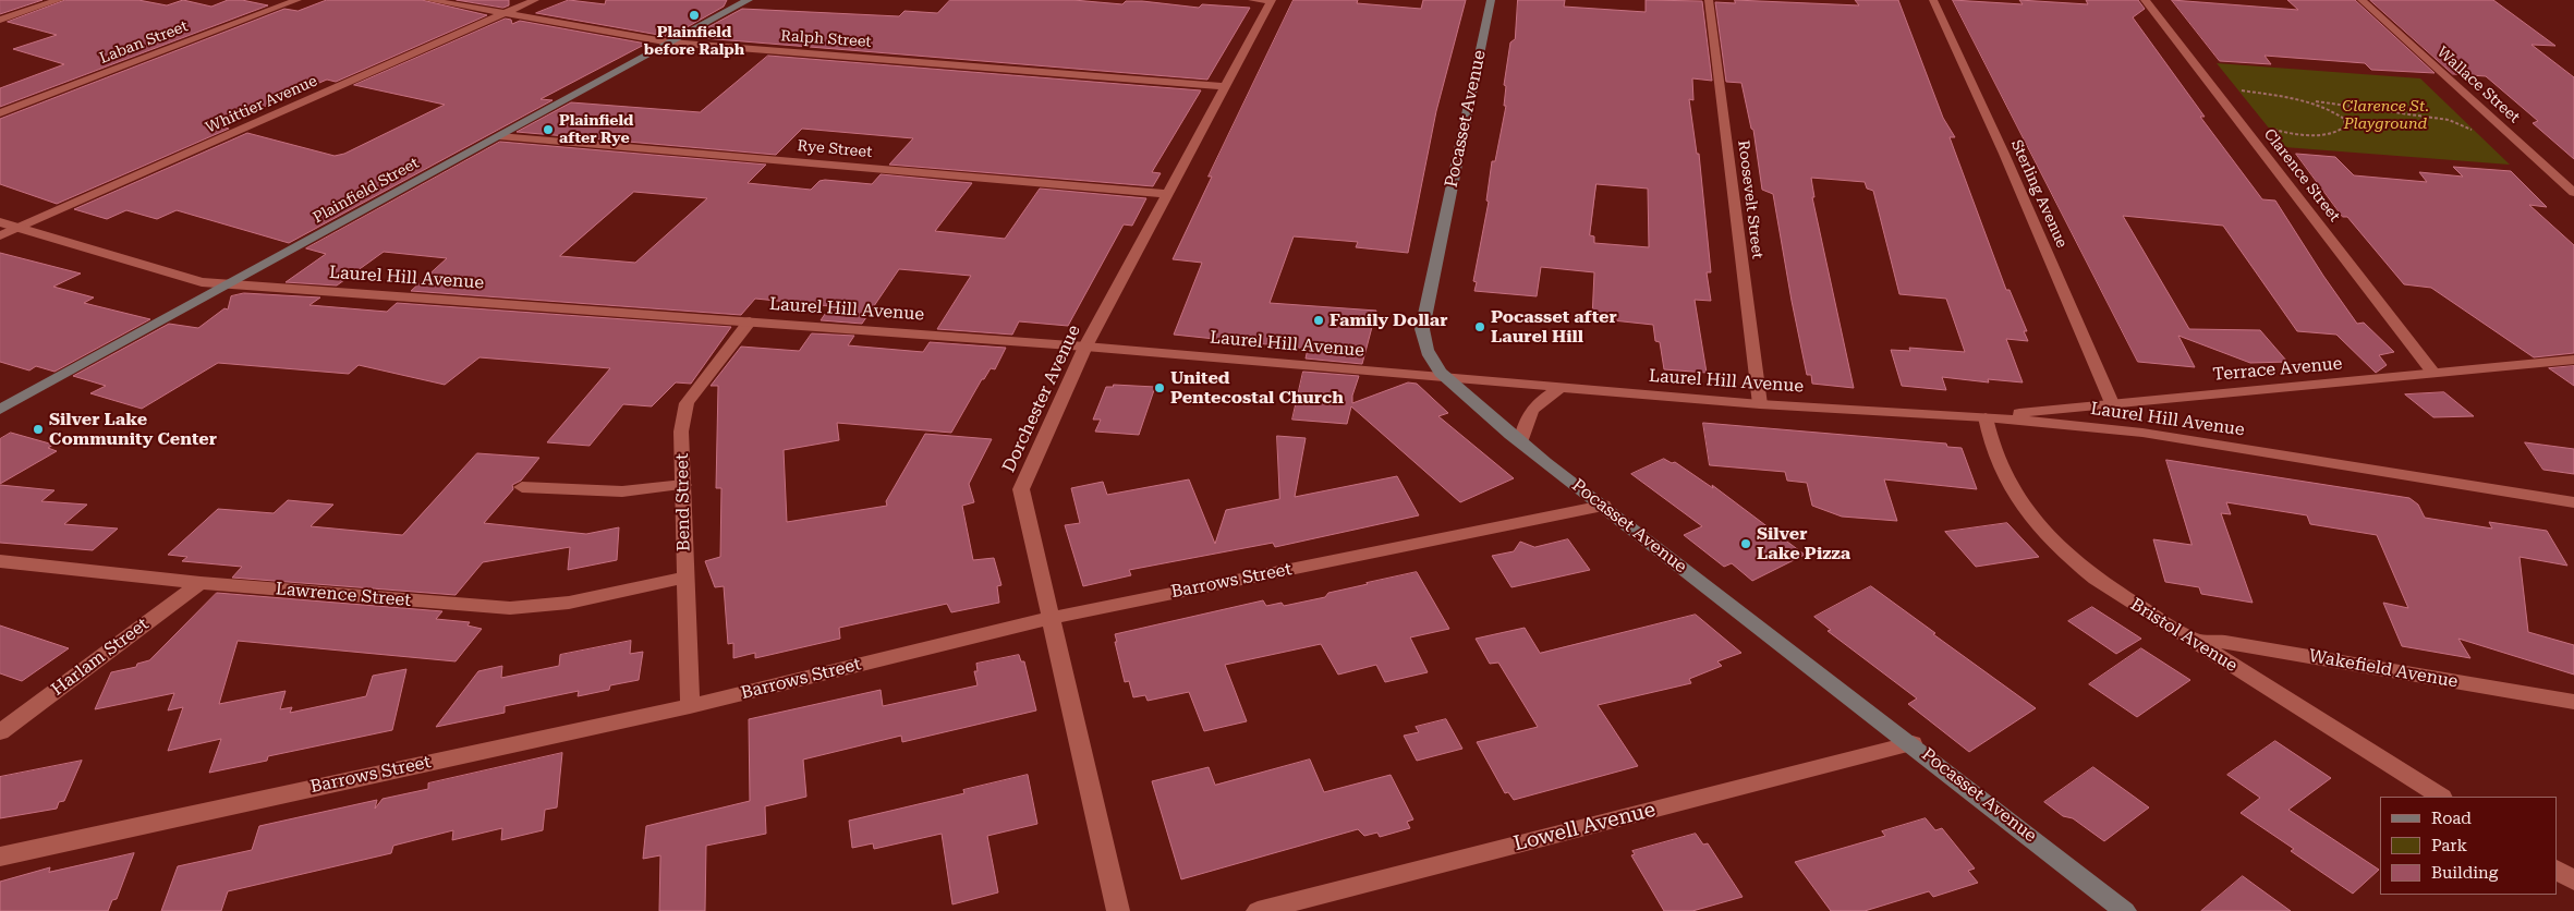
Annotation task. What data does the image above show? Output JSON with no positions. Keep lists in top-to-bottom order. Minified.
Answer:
{"streets":{"main road":["Pocasset Avenue","Plainfield Street"],"street":["Ralph Street","Laban Street","Wallace Street","Whittier Avenue","Rye Street","Clarence Street","Sterling Avenue","Roosevelt Street","Laurel Hill Avenue","Terrace Avenue","Dorchester Avenue","Bend Street","Barrows Street","Lawrence Street","Bristol Avenue","Harlam Street","Wakefield Avenue","Lowell Avenue"]},"crossings":[["Ralph Street","Whittier Avenue"],["Ralph Street","Plainfield Street"],["Ralph Street","Dorchester Avenue"],["Whittier Avenue","Laurel Hill Avenue"],["Pocasset Avenue","Laurel Hill Avenue"],["Pocasset Avenue","Barrows Street"],["Pocasset Avenue","Lowell Avenue"],["Rye Street","Plainfield Street"],["Rye Street","Dorchester Avenue"],["Clarence Street","Terrace Avenue"],["Plainfield Street","Laurel Hill Avenue"],["Sterling Avenue","Terrace Avenue"],["Roosevelt Street","Laurel Hill Avenue"],["Laurel Hill Avenue","Terrace Avenue"],["Laurel Hill Avenue","Dorchester Avenue"],["Laurel Hill Avenue","Bend Street"],["Laurel Hill Avenue","Bristol Avenue"],["Terrace Avenue","Bristol Avenue"],["Dorchester Avenue","Barrows Street"],["Bend Street","Barrows Street"],["Bend Street","Lawrence Street"],["Lawrence Street","Harlam Street"],["Bristol Avenue","Wakefield Avenue"]],"parks":["Clarence St. Playground"],"places":["Plainfield before Ralph","Plainfield after Rye","Family Dollar","Pocasset after Laurel Hill","United Pentecostal Church","Silver Lake Community Center","Silver Lake Pizza"],"legend":["Road","Park","Building"]}
